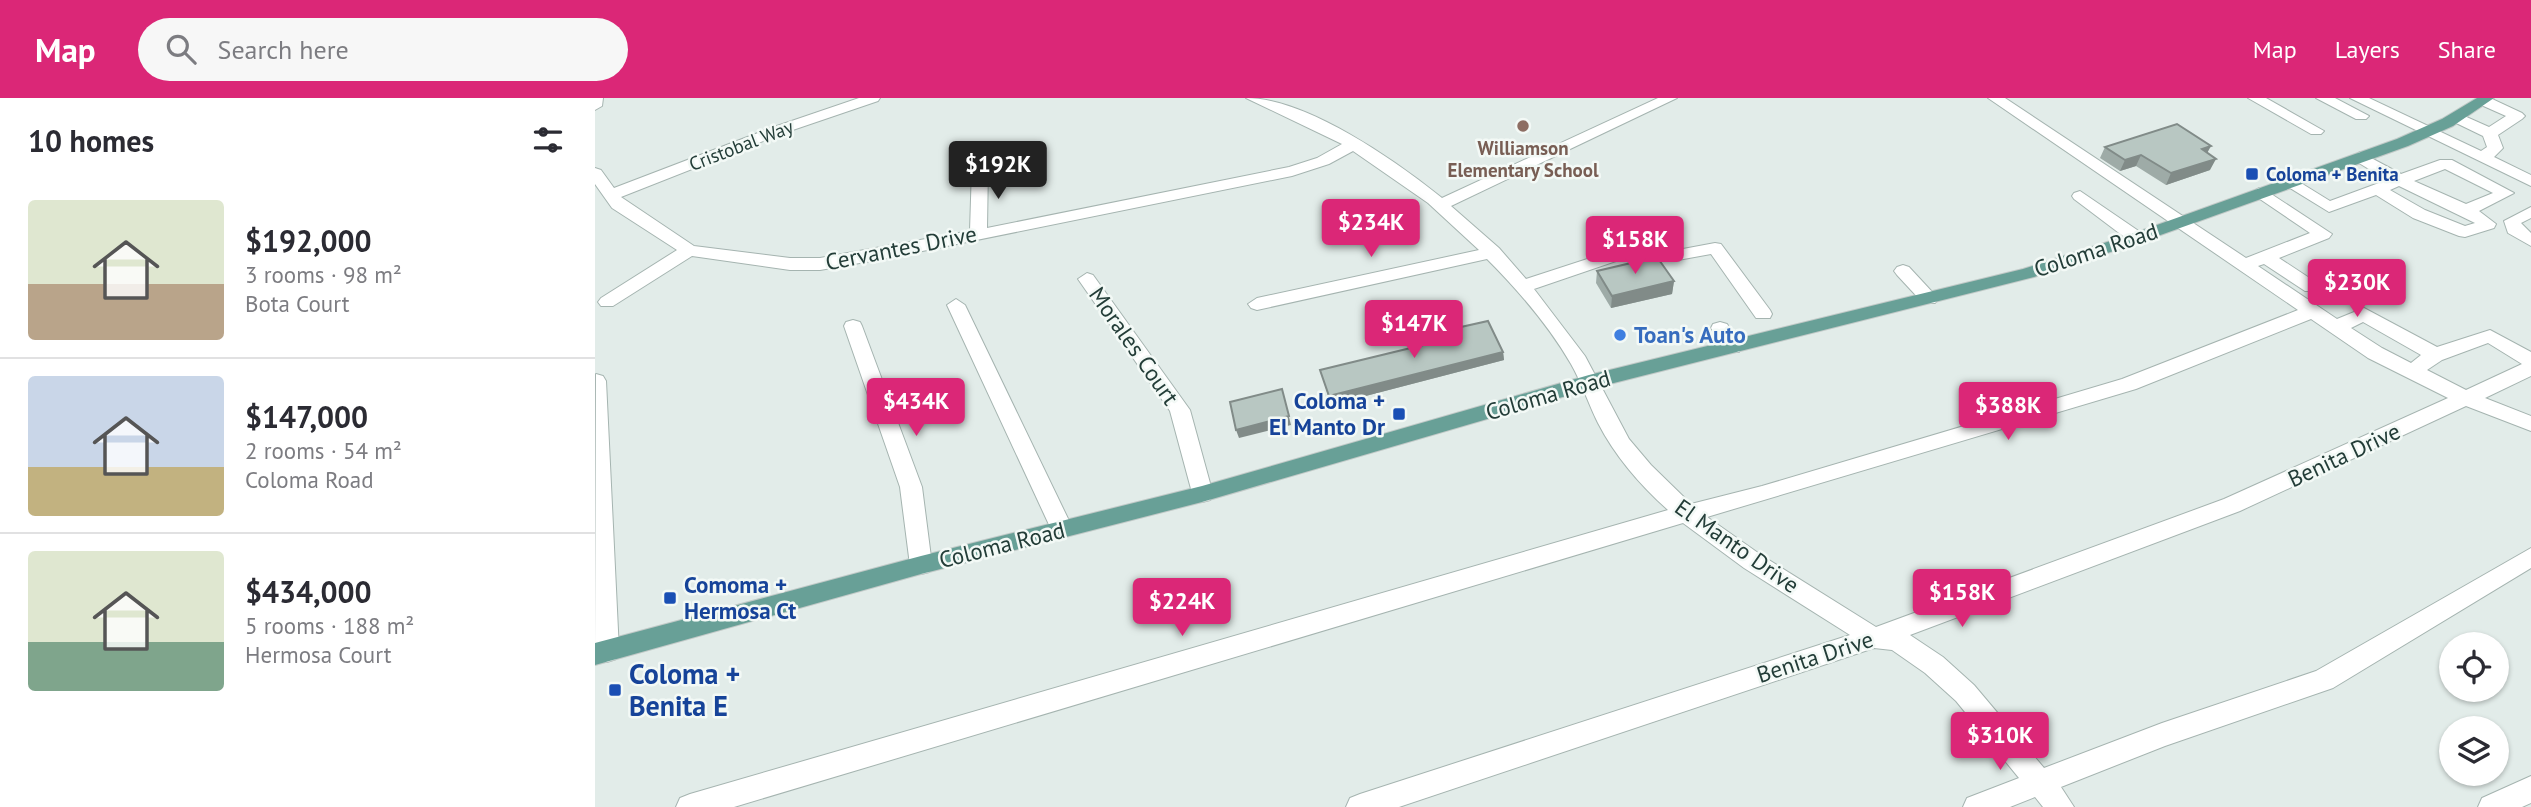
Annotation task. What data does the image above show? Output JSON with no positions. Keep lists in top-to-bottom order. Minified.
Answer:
{"streets":{"main road":["Coloma Road"],"street":["Cristobal Way","Cervantes Drive","Morales Court","Benita Drive","El Manto Drive"]},"crossings":[["Cristobal Way","Cervantes Drive"],["Cervantes Drive","El Manto Drive"],["Coloma Road","Morales Court"],["Coloma Road","El Manto Drive"],["Benita Drive","El Manto Drive"]],"places":{"other":["Williamson Elementary School","Toan's Auto"],"transit":["Coloma + Benita","Coloma + El Manto Dr","Comoma + Hermosa Ct","Coloma + Benita E"]},"page":{"header":"Map","search":"Search here","nav":["Map","Layers","Share"],"heading":"10 homes","price":["$192K","$234K","$158K","$230K","$147K","$434K","$388K","$158K","$224K","$310K"],"list":[{"name":"$192,000","note":"3 rooms · 98 m² · Bota Court"},{"name":"$147,000","note":"2 rooms · 54 m² · Coloma Road"},{"name":"$434,000","note":"5 rooms · 188 m² · Hermosa Court"}]}}
